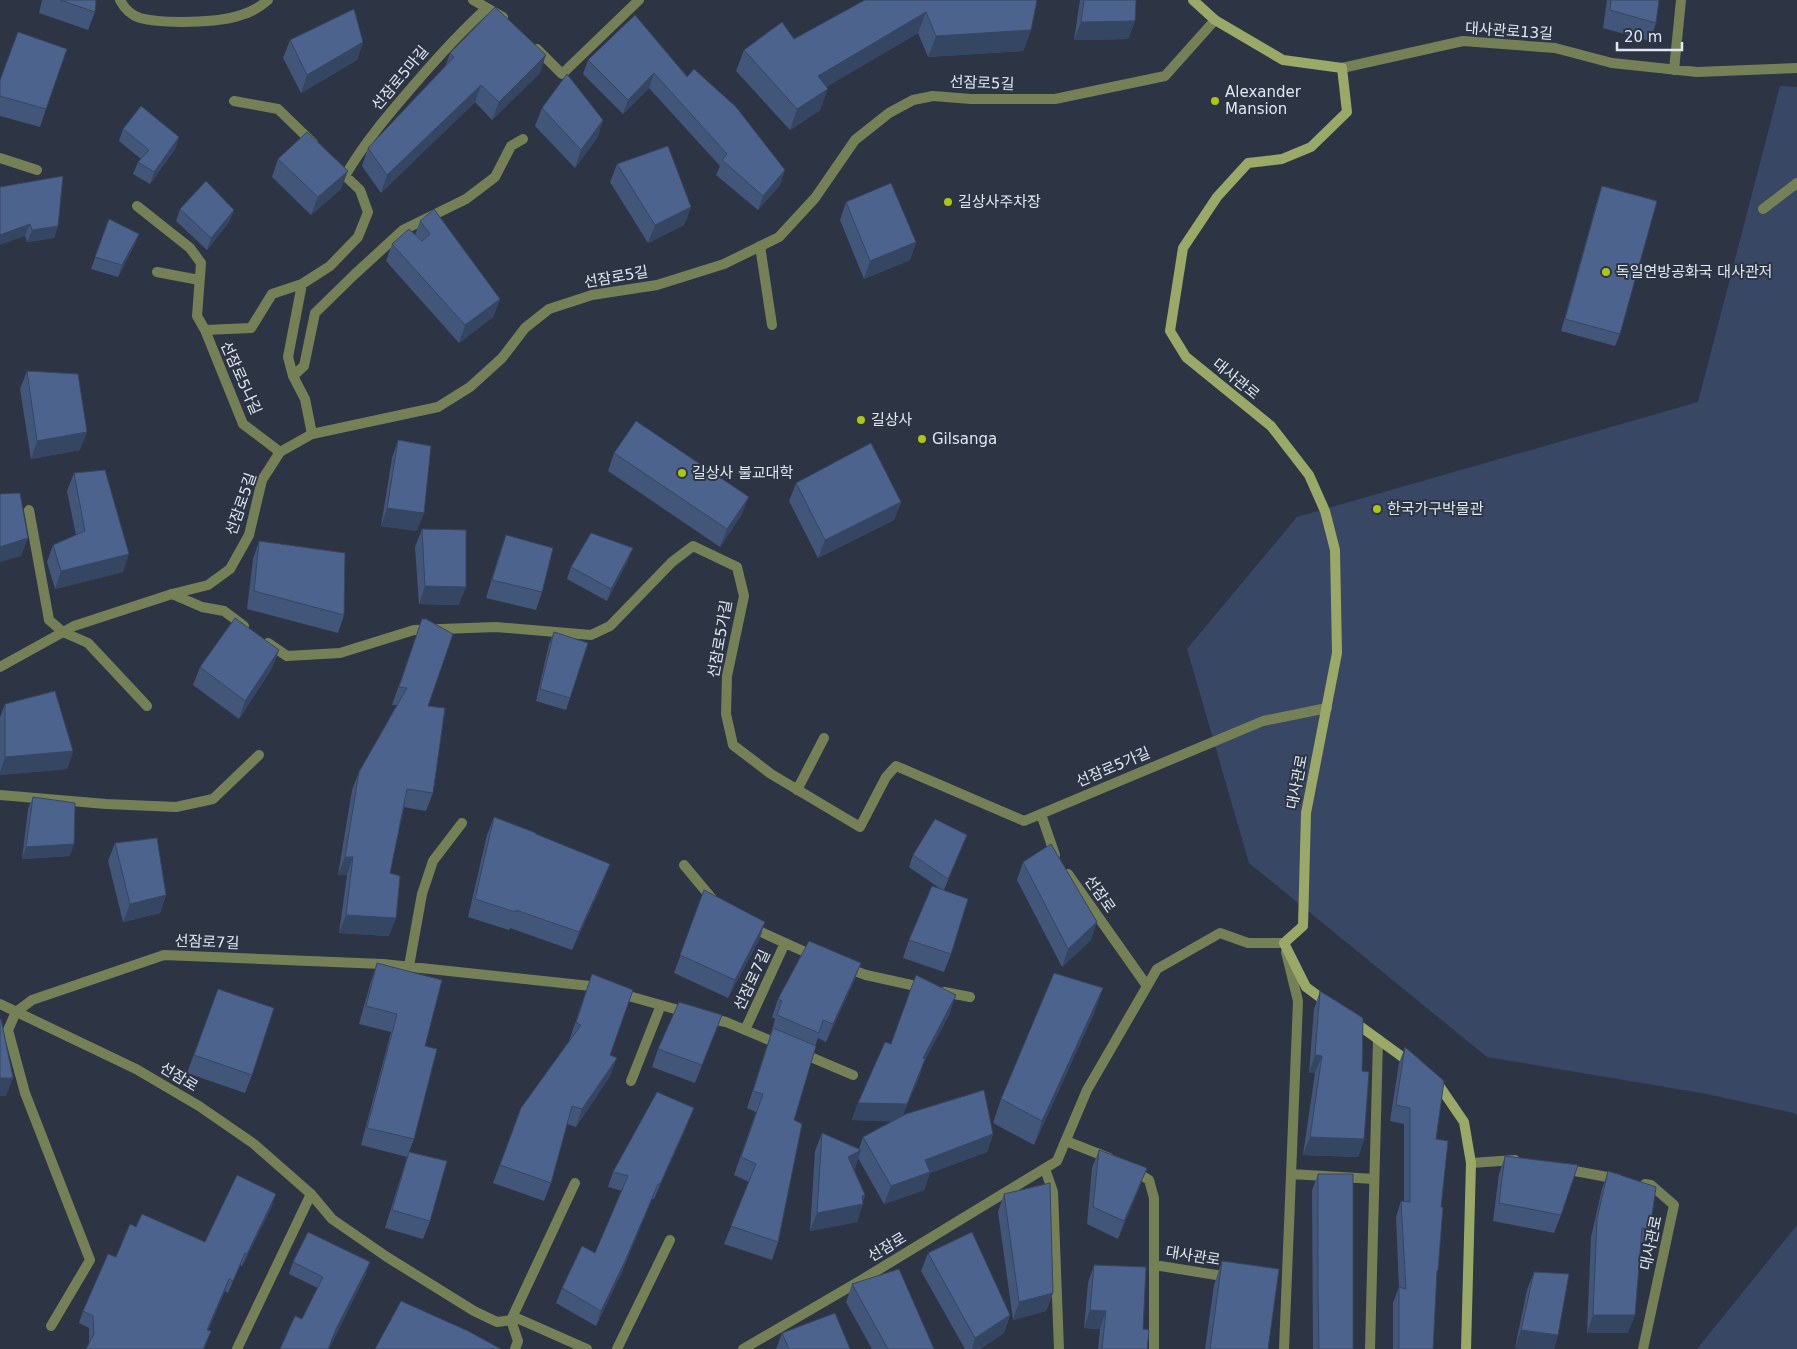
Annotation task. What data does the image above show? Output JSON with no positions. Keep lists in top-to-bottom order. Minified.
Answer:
{"streets":{"main road":["대사관로"],"street":["대사관로13길","선잠로5마길","선잠로5길","선잠로5나길","선잠로5가길","선잠로","선잠로7길"]},"crossings":[["대사관로13길","대사관로"],["선잠로5길","선잠로5나길"],["선잠로5길","선잠로5가길"],["대사관로","선잠로5가길"],["대사관로","선잠로"],["선잠로5가길","선잠로"],["선잠로","선잠로7길"]],"places":["Alexander Mansion","길상사주차장","독일연방공화국 대사관저","길상사","Gilsanga","길상사 불교대학","한국가구박물관"],"scale_bar":"20 m"}
